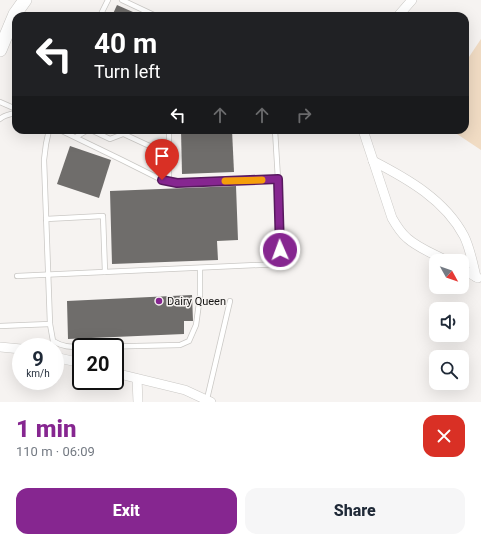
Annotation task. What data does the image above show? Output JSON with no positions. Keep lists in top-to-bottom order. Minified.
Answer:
{"places":["Dairy Queen"],"north":"bottom right","page":{"turn":["40 m","Turn left"],"speed":"9 km/h","limit":"20","heading":["1 min","110 m · 06:09"],"buttons":["Exit","Share"]}}
